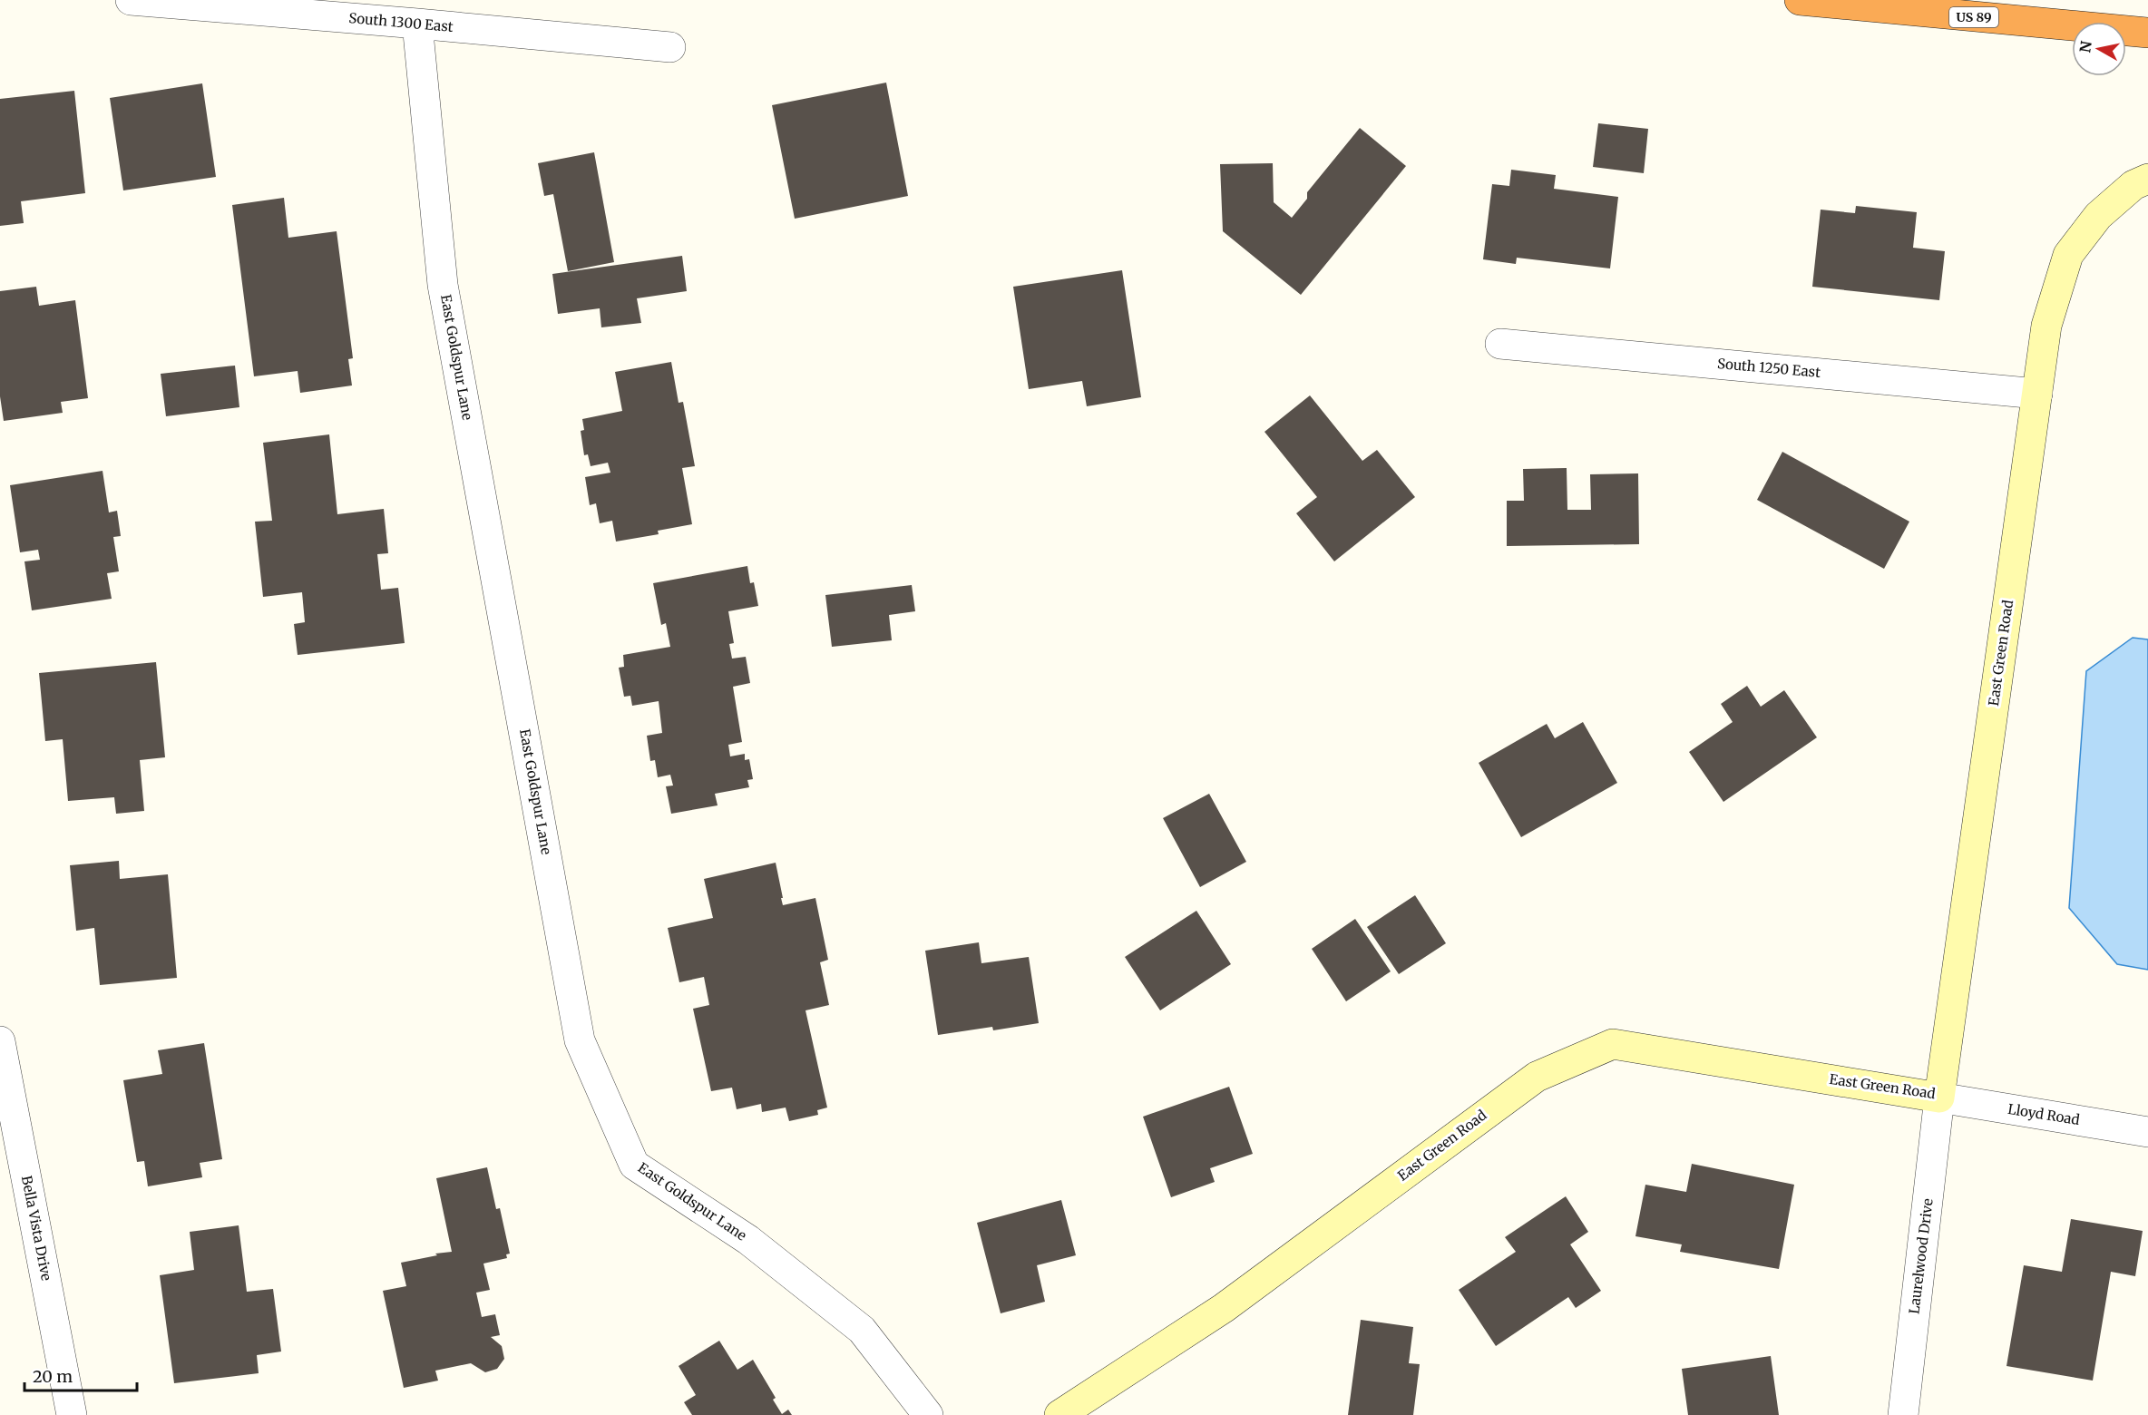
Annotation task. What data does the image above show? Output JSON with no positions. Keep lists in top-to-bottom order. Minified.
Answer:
{"streets":{"highway":["US 89"],"street":["South 1300 East","East Goldspur Lane","South 1250 East","East Green Road","Lloyd Road","Bella Vista Drive","Laurelwood Drive"]},"crossings":[["South 1300 East","East Goldspur Lane"],["South 1250 East","East Green Road"],["East Green Road","Lloyd Road"],["East Green Road","Laurelwood Drive"],["Lloyd Road","Laurelwood Drive"]],"scale_bar":"20 m","north":"left"}
